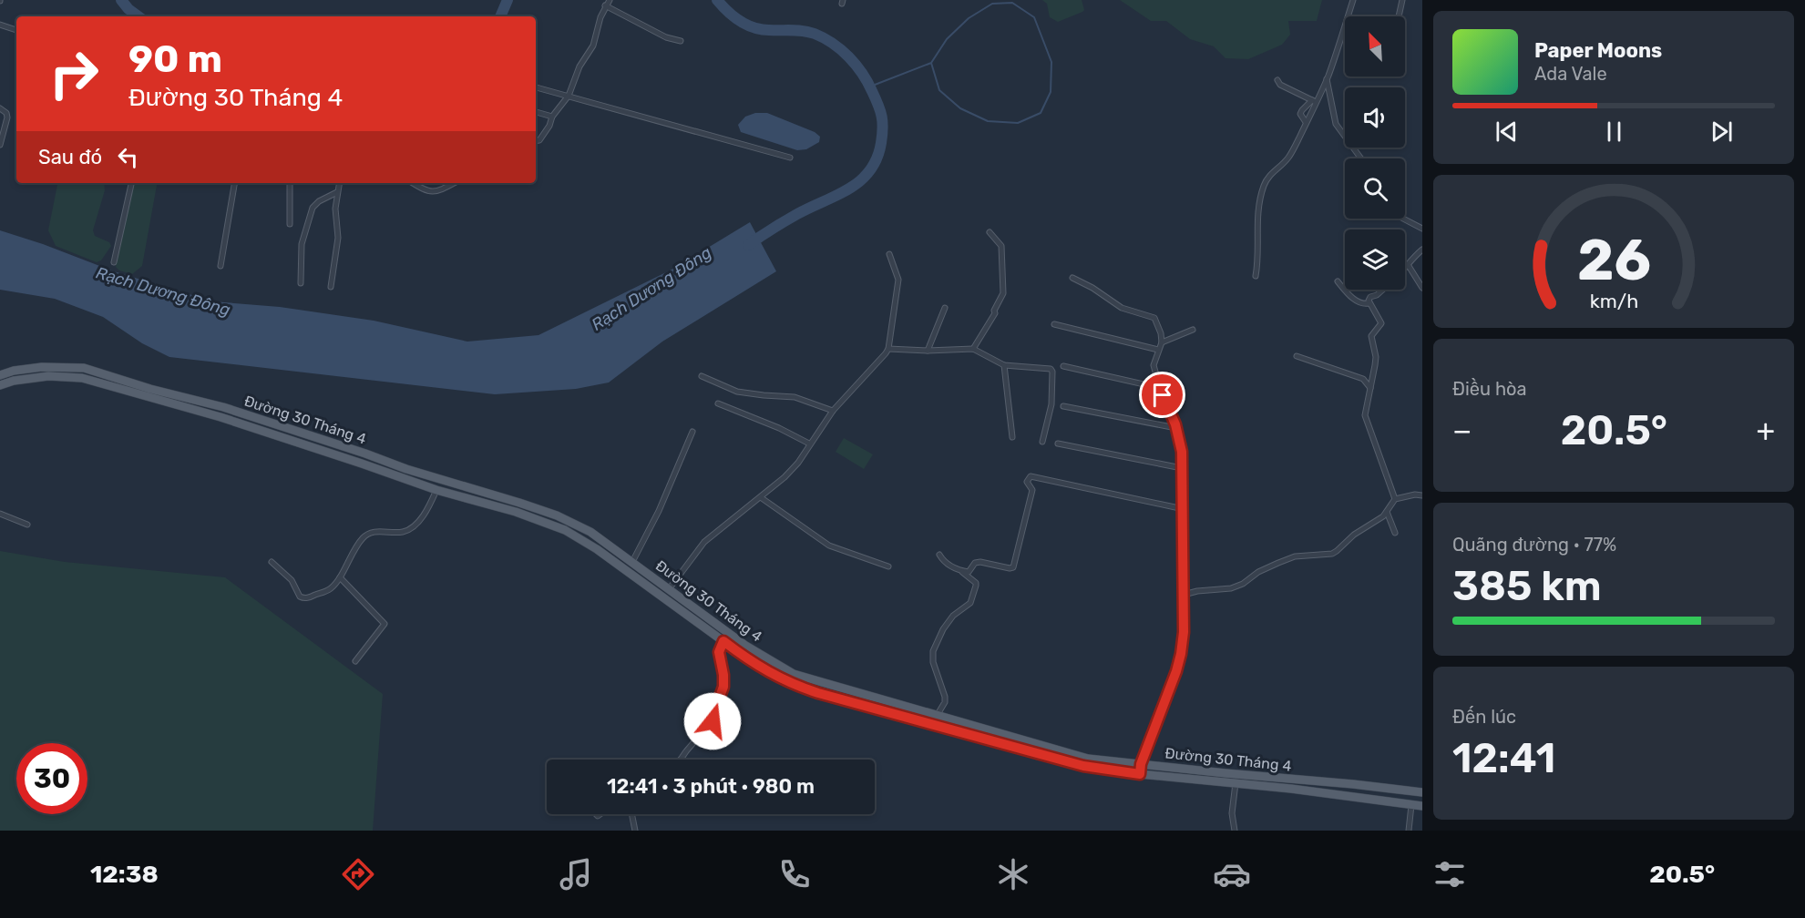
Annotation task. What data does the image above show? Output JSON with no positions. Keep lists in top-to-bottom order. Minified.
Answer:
{"streets":{"main road":["Đường 30 Tháng 4"]},"water":["Rạch Dương Đông"],"north":"top left","page":{"turn":["90 m","Đường 30 Tháng 4"],"song":["Paper Moons","Ada Vale"],"then":"Sau đó","tile":["Điều hòa",["Quãng đường · 77%","385 km"],["Đến lúc","12:41"]],"heat":["−","20.5°","+"],"limit":"30","trip":"12:41 · 3 phút · 980 m","tabs":["12:38","20.5°"],"gauge":["26","km/h"]}}
